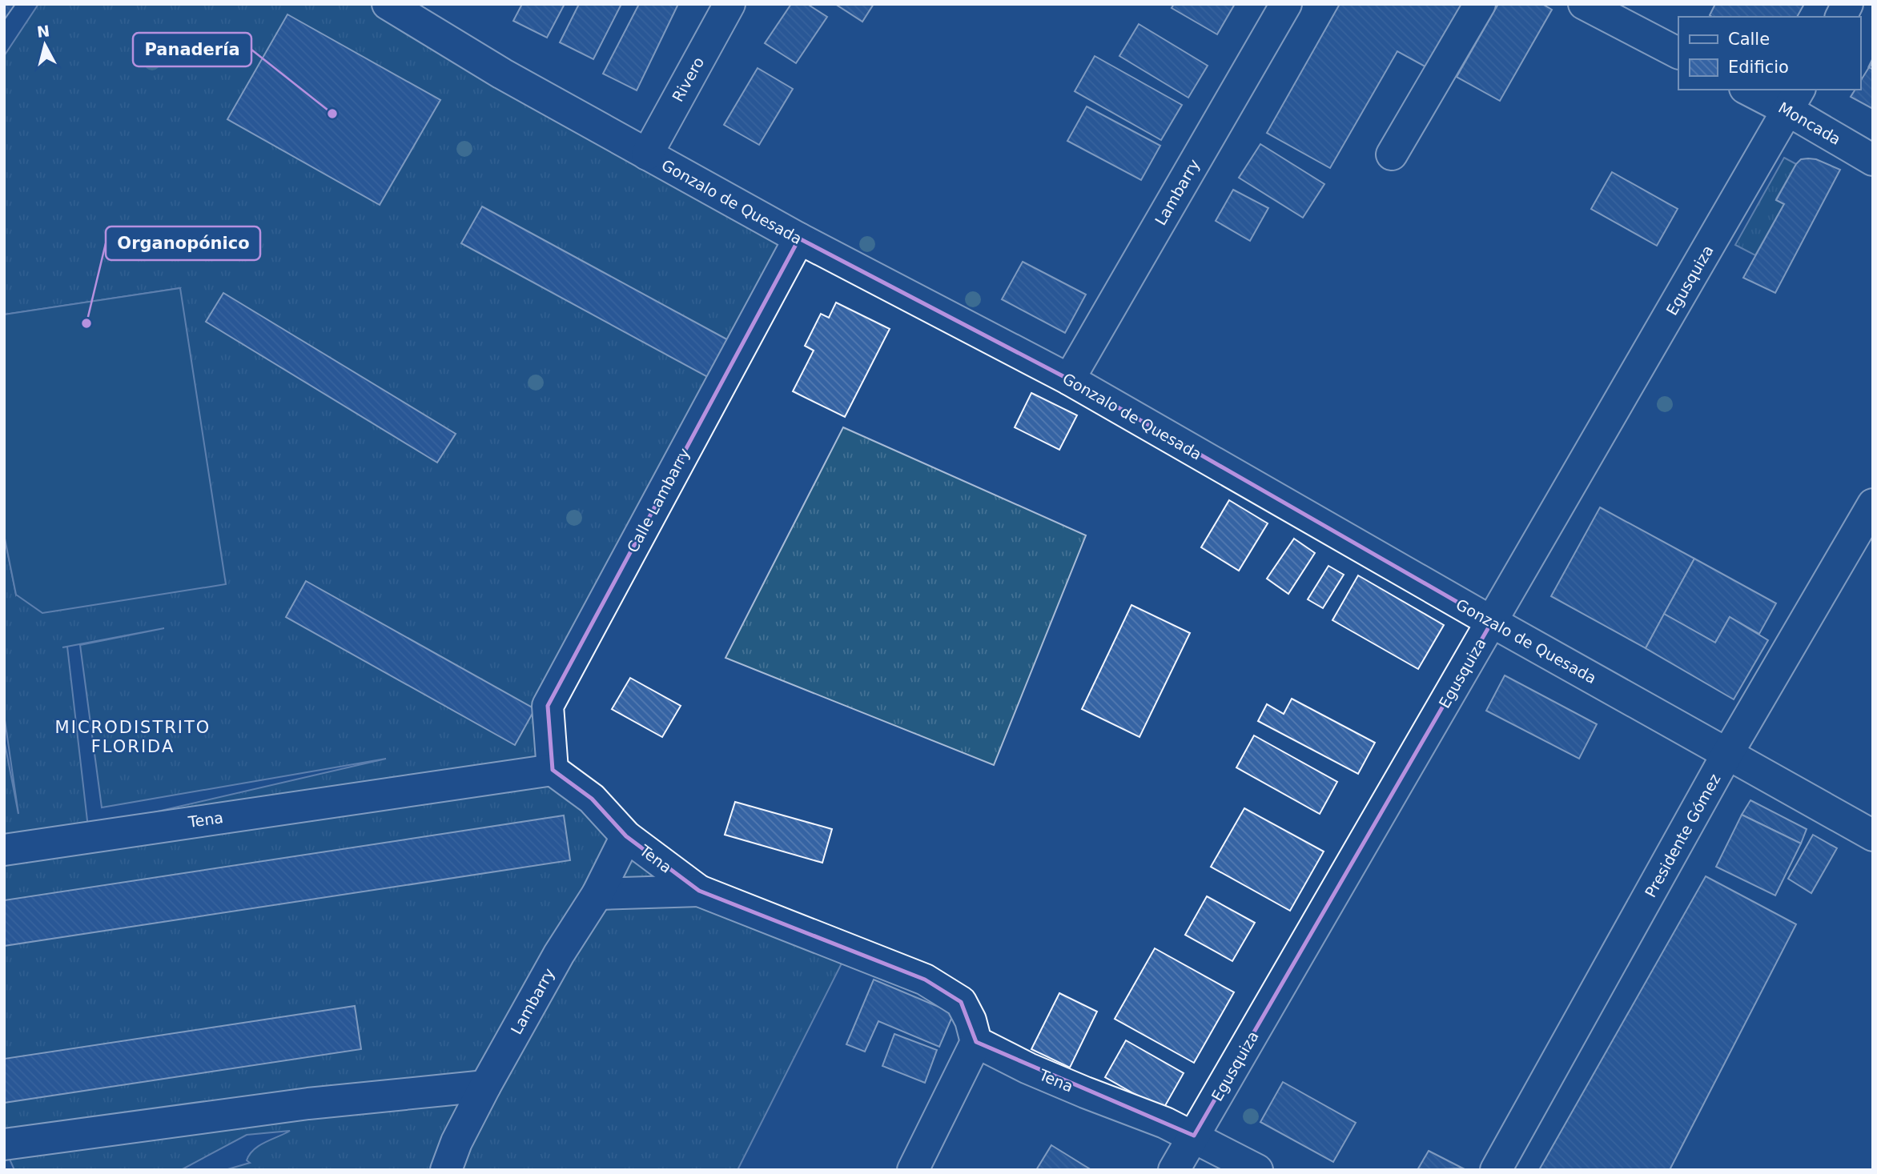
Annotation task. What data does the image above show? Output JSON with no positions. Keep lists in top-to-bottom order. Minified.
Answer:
{"streets":{"street":["Rivero","Moncada","Lambarry","Gonzalo de Quesada","Egusquiza","Calle Lambarry","Tena","Presidente Gómez"]},"crossings":[["Rivero","Gonzalo de Quesada"],["Moncada","Egusquiza"],["Lambarry","Gonzalo de Quesada"],["Lambarry","Tena"],["Gonzalo de Quesada","Egusquiza"],["Gonzalo de Quesada","Calle Lambarry"],["Gonzalo de Quesada","Presidente Gómez"],["Egusquiza","Tena"],["Calle Lambarry","Tena"]],"districts":["MICRODISTRITO FLORIDA"],"places":["Panadería","Organopónico"],"legend":["Calle","Edificio"],"north":"top"}
